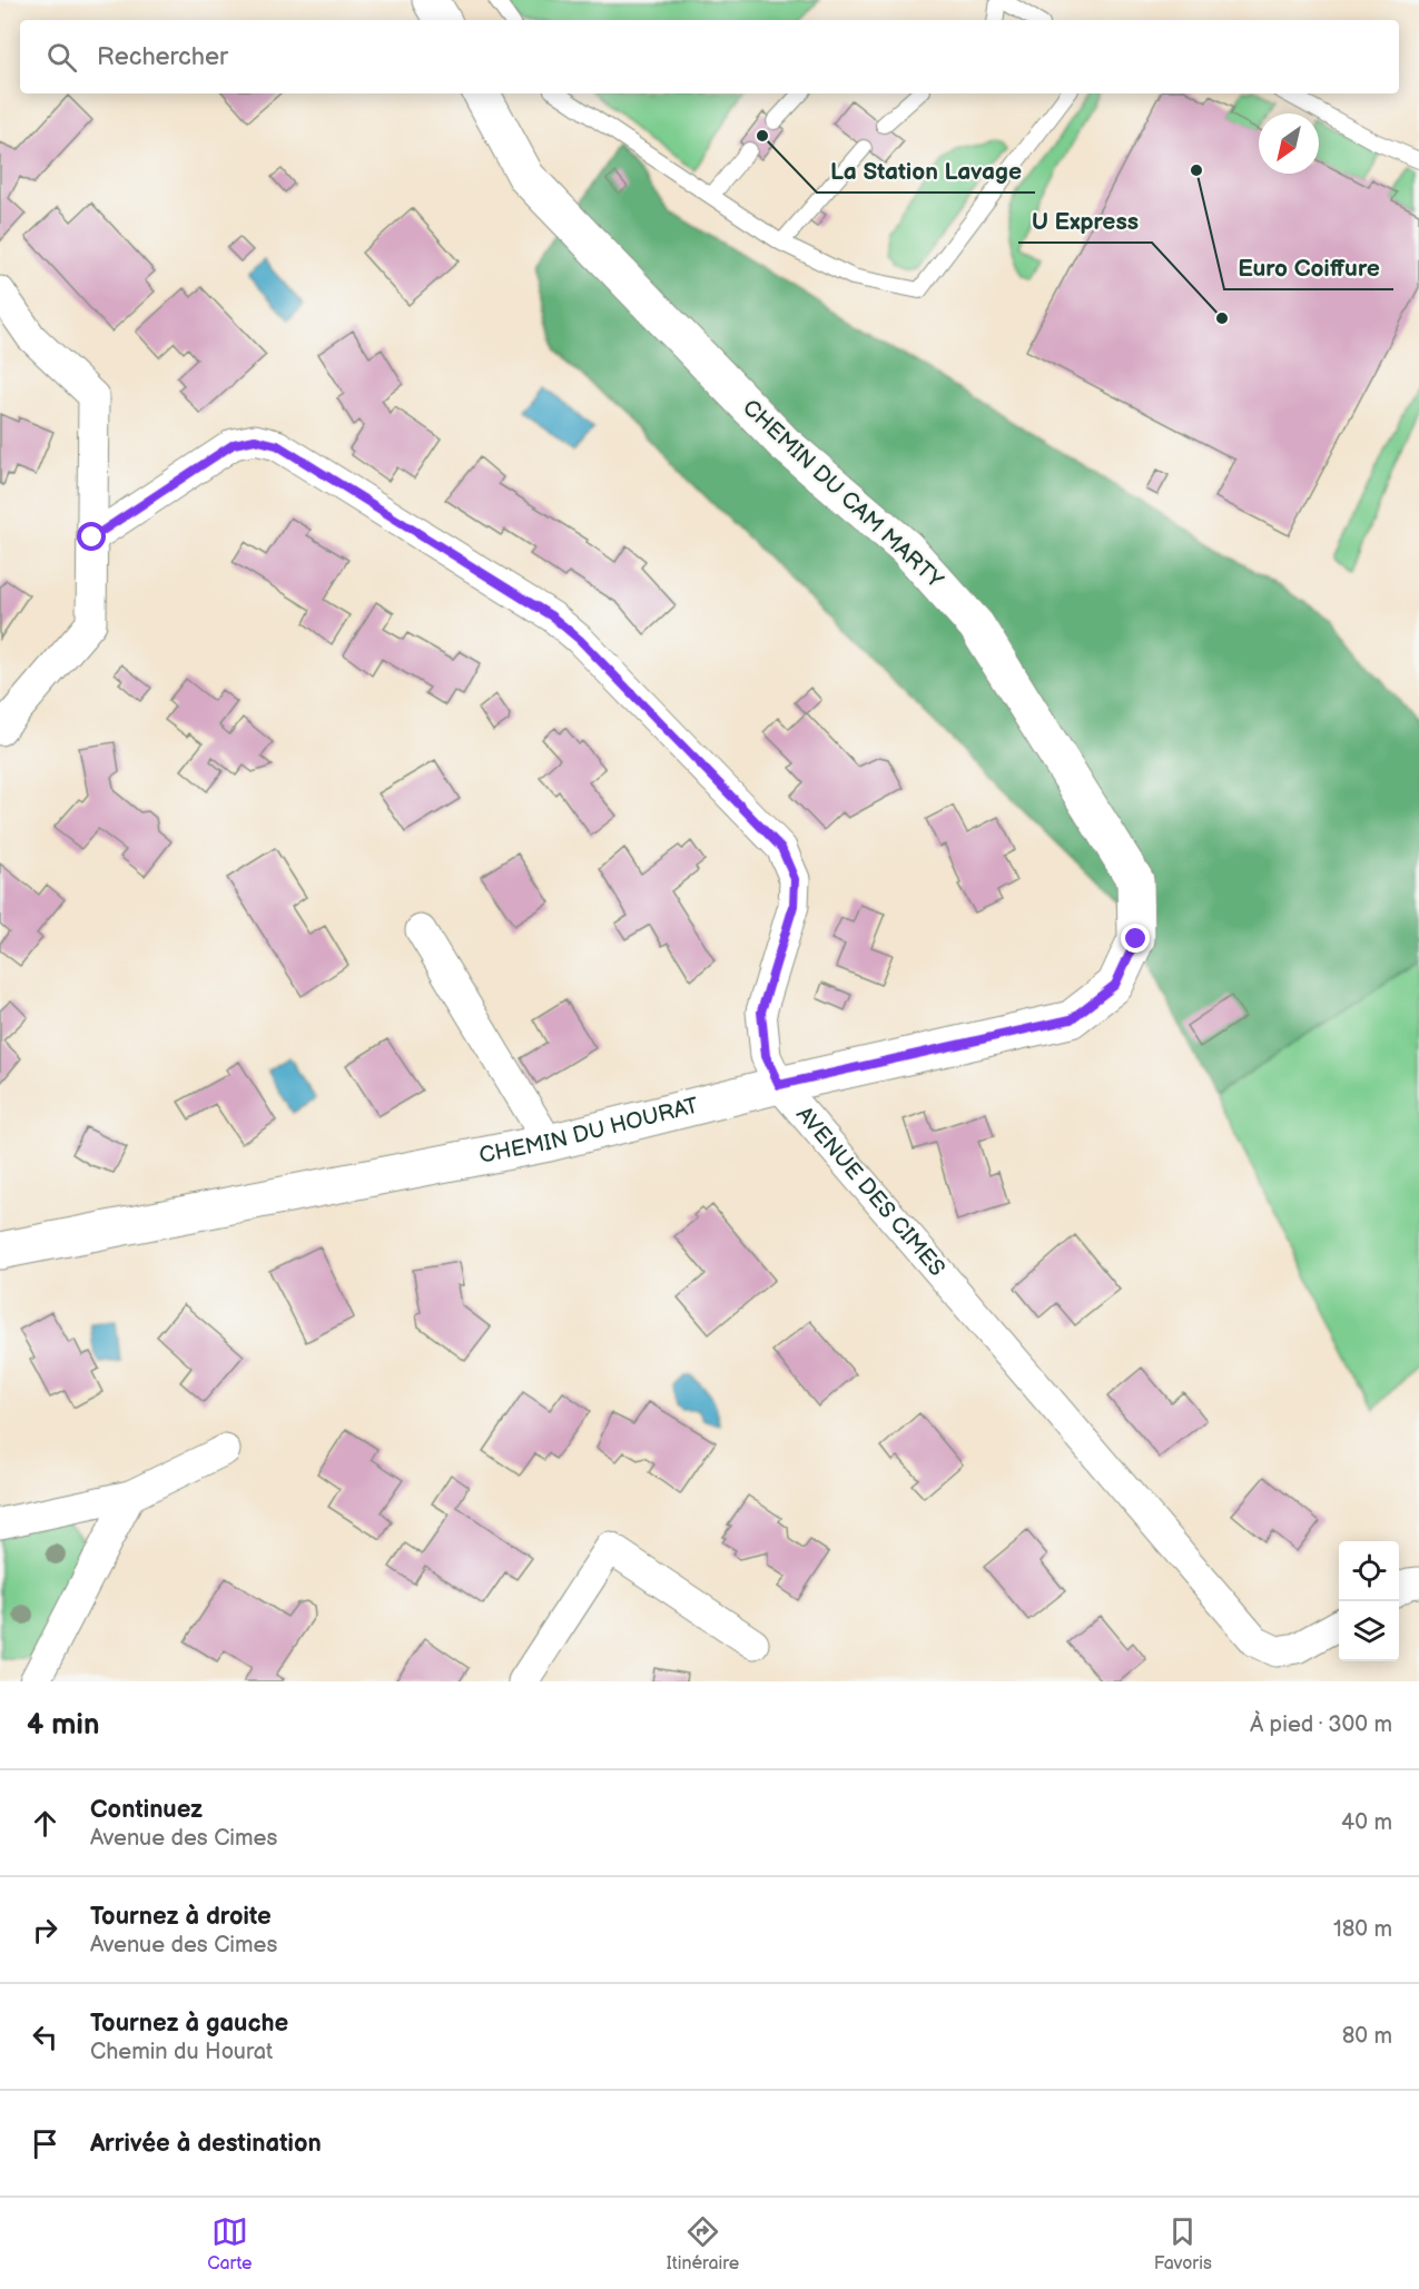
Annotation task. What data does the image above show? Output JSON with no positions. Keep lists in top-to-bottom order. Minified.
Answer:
{"streets":{"street":["CHEMIN DU CAM MARTY","CHEMIN DU HOURAT","AVENUE DES CIMES"]},"crossings":[["CHEMIN DU CAM MARTY","CHEMIN DU HOURAT"],["CHEMIN DU HOURAT","AVENUE DES CIMES"]],"places":["La Station Lavage","Euro Coiffure","U Express"],"north":"bottom left","page":{"search":"Rechercher","heading":["4 min","À pied · 300 m"],"list":[["Continuez","Avenue des Cimes","40 m"],["Tournez à droite","Avenue des Cimes","180 m"],["Tournez à gauche","Chemin du Hourat","80 m"],"Arrivée à destination"],"nav":["Carte","Itinéraire","Favoris"]}}
